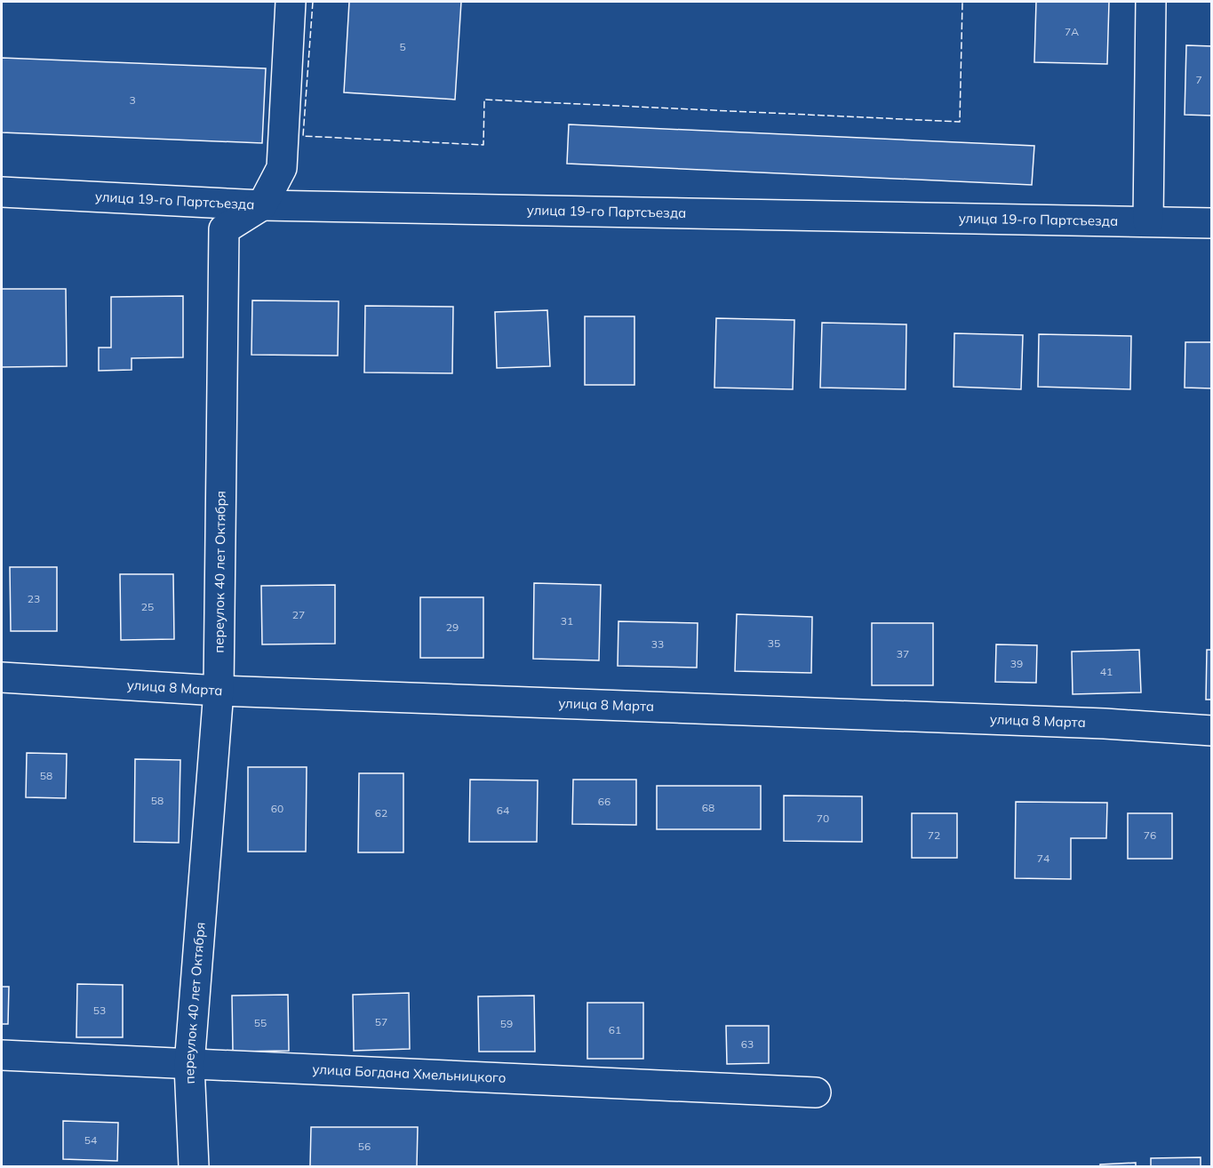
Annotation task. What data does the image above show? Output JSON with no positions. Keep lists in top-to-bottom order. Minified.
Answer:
{"streets":{"street":["улица 19-го Партсъезда","переулок 40 лет Октября","улица 8 Марта","улица Богдана Хмельницкого"]},"crossings":[["улица 19-го Партсъезда","переулок 40 лет Октября"],["переулок 40 лет Октября","улица 8 Марта"],["переулок 40 лет Октября","улица Богдана Хмельницкого"]],"house_numbers":["7А","5","7","3","23","25","27","31","29","35","33","37","39","41","58","58","66","68","60","64","62","70","72","76","74","53","57","55","59","61","63","54","56"]}
